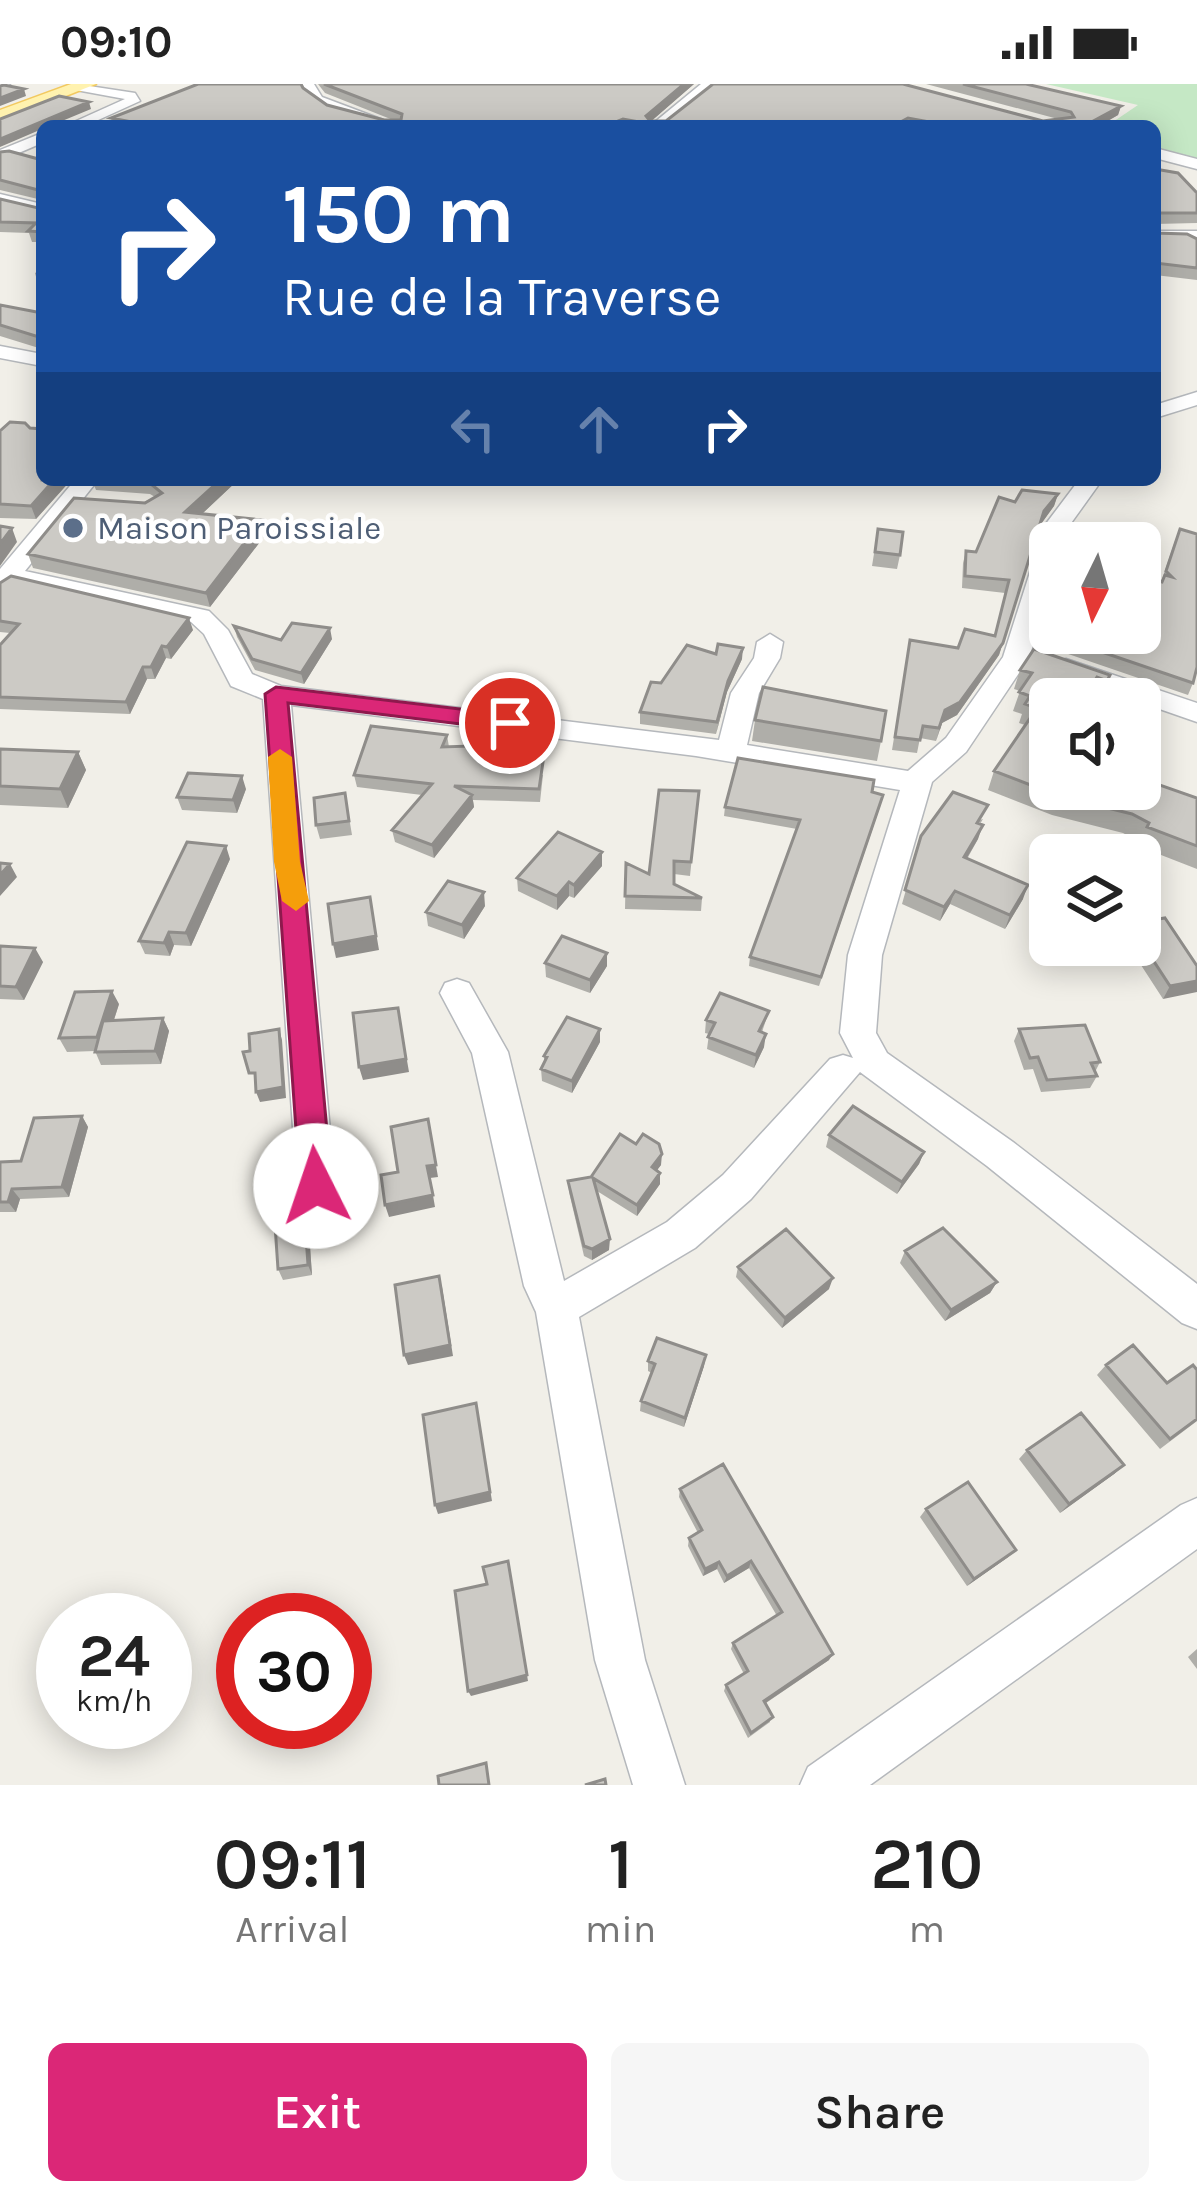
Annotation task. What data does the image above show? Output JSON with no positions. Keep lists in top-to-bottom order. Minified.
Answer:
{"places":["Maison Paroissiale"],"north":"bottom","page":{"status":"09:10","turn":["150 m","Rue de la Traverse"],"speed":"24 km/h","limit":"30","eta":["09:11","Arrival","1","min","210","m"],"buttons":["Exit","Share"]}}
